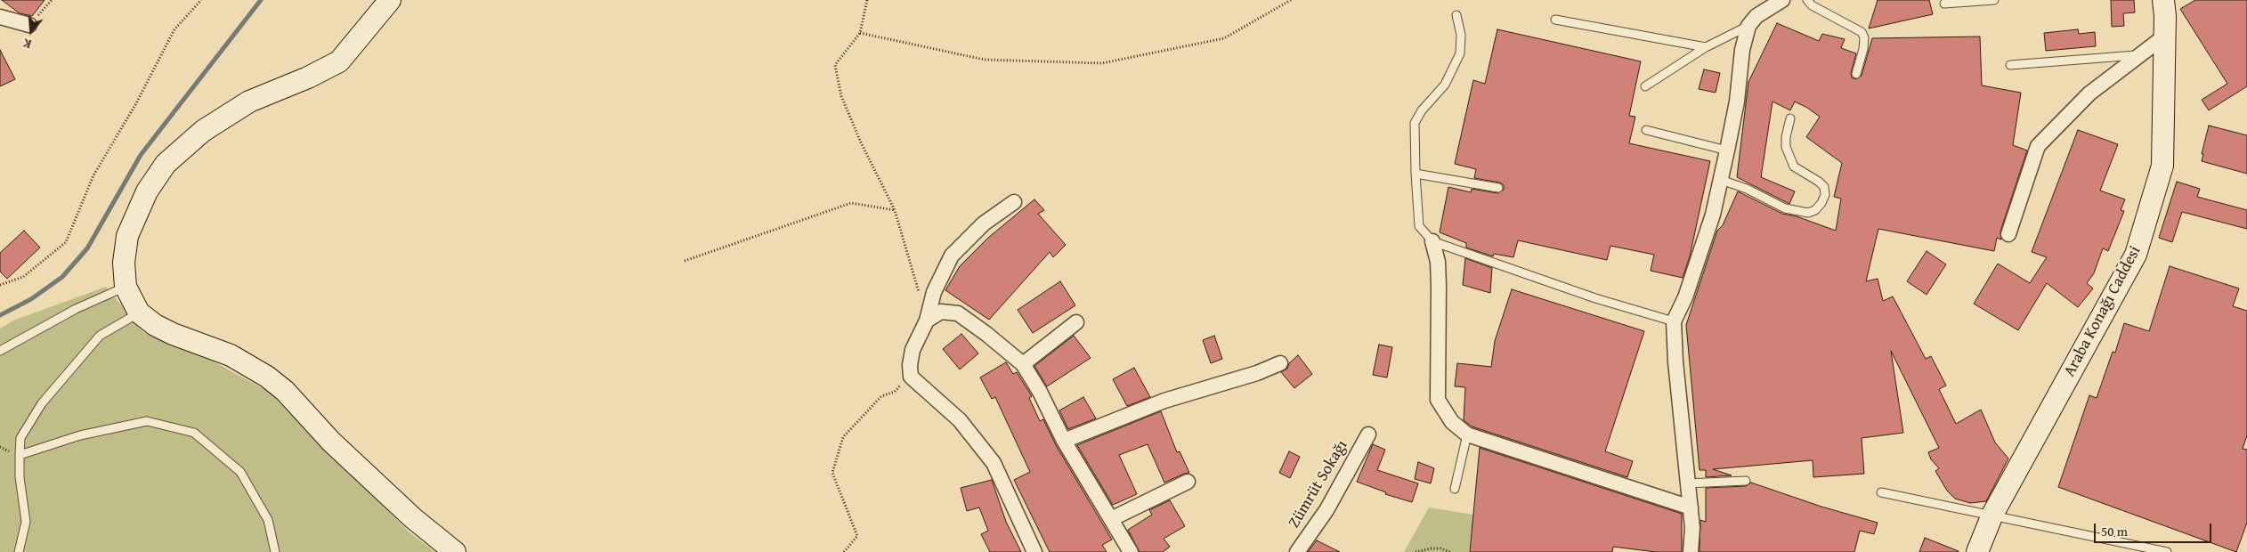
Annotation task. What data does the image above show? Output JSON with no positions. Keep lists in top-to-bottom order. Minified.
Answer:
{"streets":{"street":["Araba Konağı Caddesi","Zümrüt Sokağı"]},"scale_bar":"50 m","north":"bottom"}
